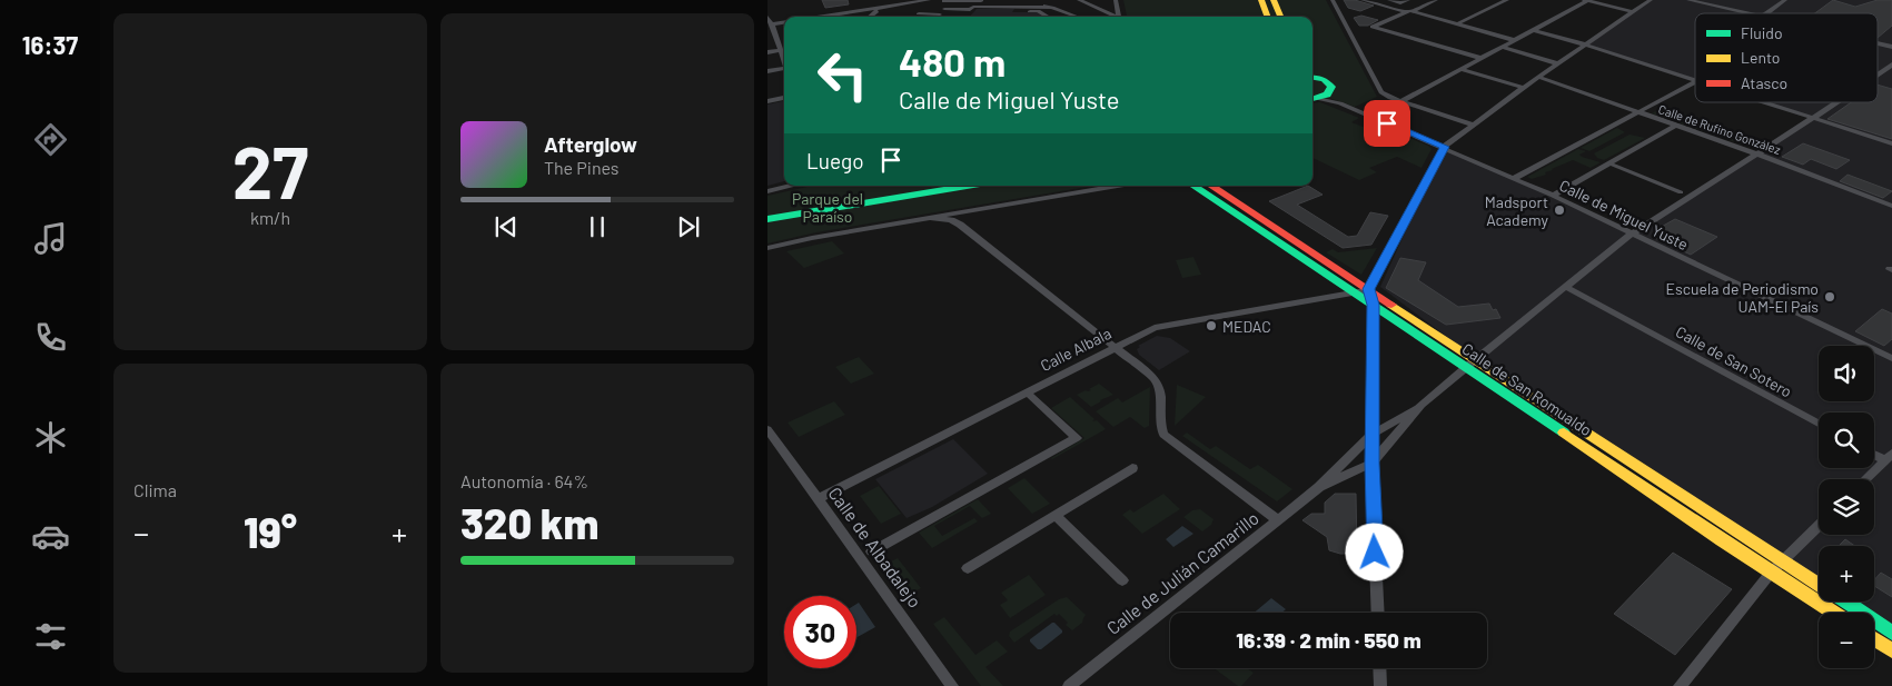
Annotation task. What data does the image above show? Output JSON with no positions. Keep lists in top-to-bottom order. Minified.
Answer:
{"streets":{"main road":["Calle de San Romualdo"],"street":["Calle de Rufino González","Calle de Miguel Yuste","Calle Albala","Calle de San Sotero","Calle de Albadalejo","Calle de Julián Camarillo"]},"crossings":[["Calle de Rufino González","Calle de Julián Camarillo"],["Calle de Miguel Yuste","Calle de Julián Camarillo"],["Calle Albala","Calle de San Romualdo"],["Calle Albala","Calle de Albadalejo"],["Calle de San Sotero","Calle de Julián Camarillo"],["Calle de San Romualdo","Calle de Julián Camarillo"]],"parks":["Parque del Paraíso"],"places":["Madsport Academy","Escuela de Periodismo UAM-El País","MEDAC"],"legend":["Fluido","Lento","Atasco"],"page":{"tabs":"16:37","tile":[["27","km/h"],"Clima",["Autonomía · 64%","320 km"]],"turn":["480 m","Calle de Miguel Yuste"],"song":["Afterglow","The Pines"],"then":"Luego","map_buttons":["+","−"],"heat":["−","19°","+"],"limit":"30","trip":"16:39 · 2 min · 550 m"}}
